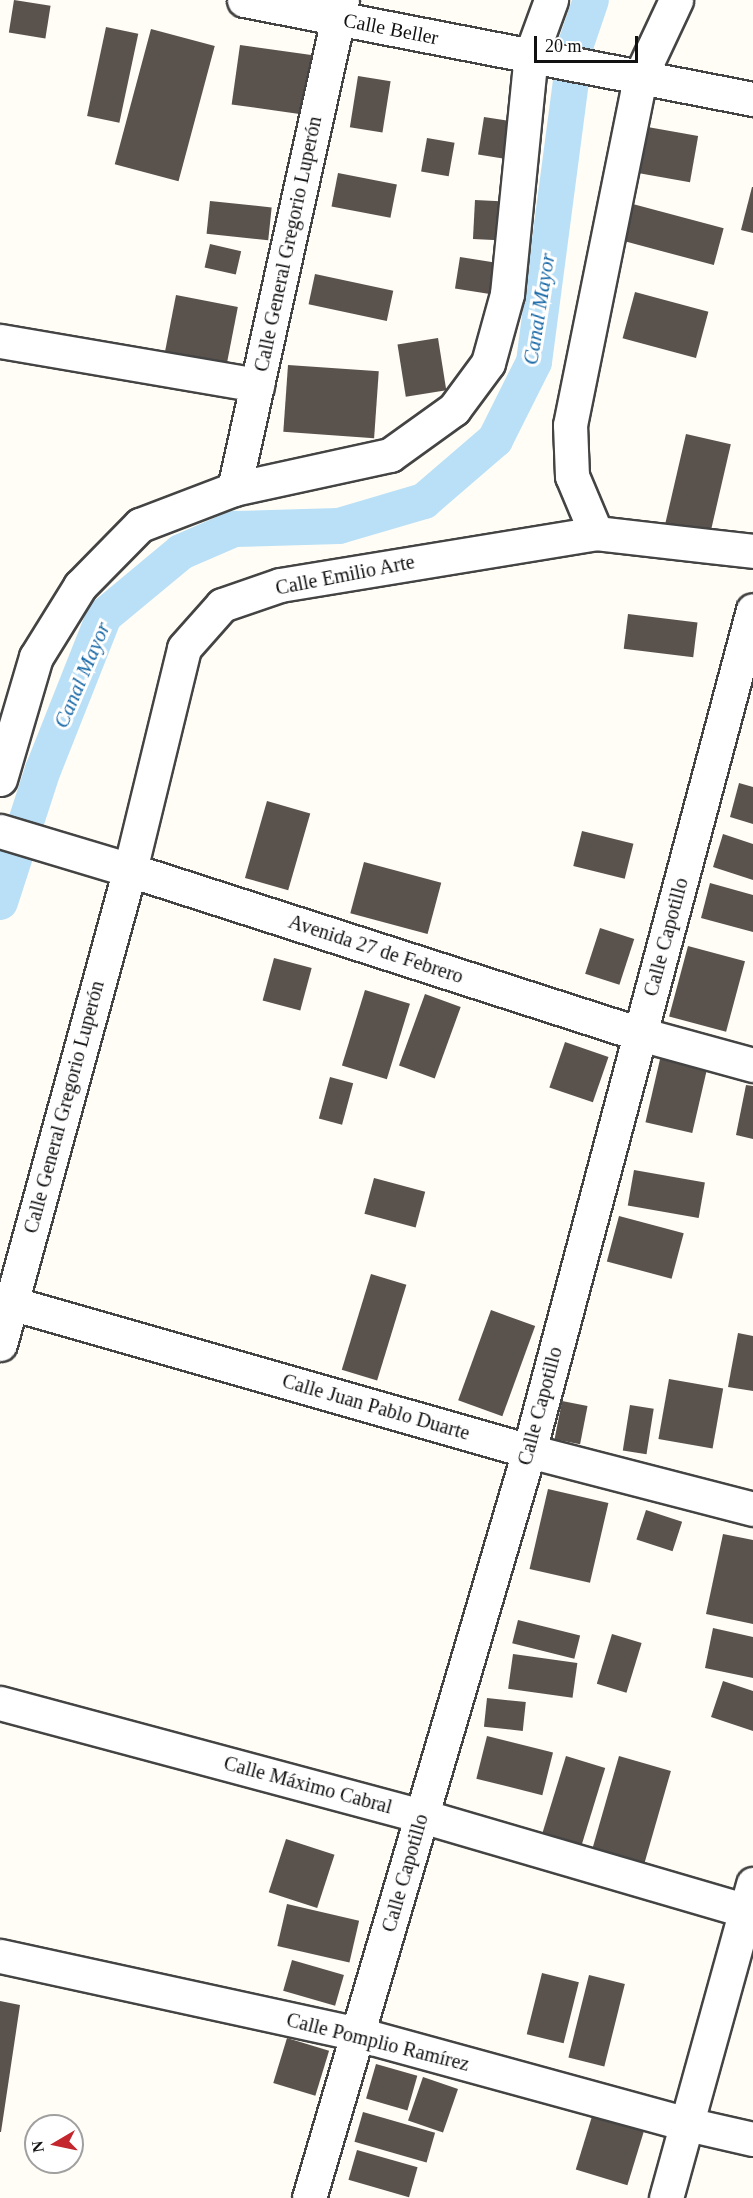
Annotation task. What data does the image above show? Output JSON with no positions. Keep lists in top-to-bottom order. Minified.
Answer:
{"streets":{"street":["Calle Beller","Calle General Gregorio Luperón","Calle Emilio Arte","Calle Capotillo","Avenida 27 de Febrero","Calle Juan Pablo Duarte","Calle Máximo Cabral","Calle Pomplio Ramírez"]},"crossings":[["Calle Beller","Calle General Gregorio Luperón"],["Calle General Gregorio Luperón","Calle Emilio Arte"],["Calle General Gregorio Luperón","Avenida 27 de Febrero"],["Calle General Gregorio Luperón","Calle Juan Pablo Duarte"],["Calle Emilio Arte","Avenida 27 de Febrero"],["Calle Capotillo","Avenida 27 de Febrero"],["Calle Capotillo","Calle Juan Pablo Duarte"],["Calle Capotillo","Calle Máximo Cabral"],["Calle Capotillo","Calle Pomplio Ramírez"]],"water":["Canal Mayor"],"scale_bar":"20 m","north":"left"}
